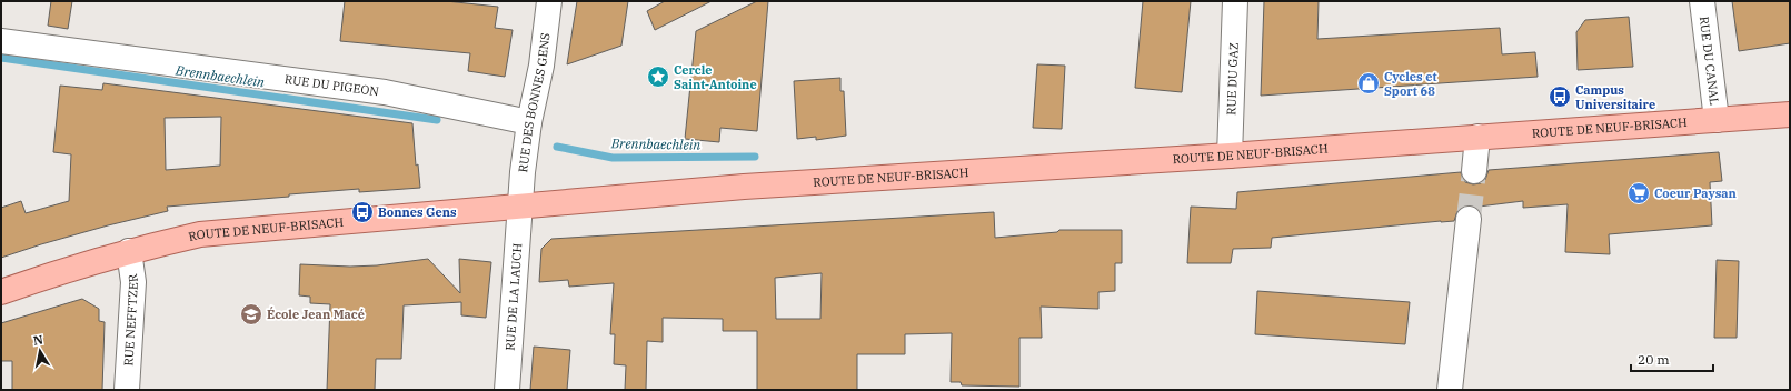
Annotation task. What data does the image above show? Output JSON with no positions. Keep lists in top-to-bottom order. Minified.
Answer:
{"streets":{"main road":["ROUTE DE NEUF-BRISACH"],"street":["RUE DU CANAL","RUE DU GAZ","RUE DU PIGEON","RUE DES BONNES GENS","RUE DE LA LAUCH","RUE NEFFTZER"]},"crossings":[["RUE DU CANAL","ROUTE DE NEUF-BRISACH"],["RUE DU GAZ","ROUTE DE NEUF-BRISACH"],["RUE DU PIGEON","RUE DES BONNES GENS"],["RUE DES BONNES GENS","ROUTE DE NEUF-BRISACH"],["RUE DES BONNES GENS","RUE DE LA LAUCH"],["ROUTE DE NEUF-BRISACH","RUE DE LA LAUCH"],["ROUTE DE NEUF-BRISACH","RUE NEFFTZER"]],"water":["Brennbaechlein"],"places":{"place":["Cercle Saint-Antoine"],"shop":["Cycles et Sport 68"],"bus stop":["Campus Universitaire","Bonnes Gens"],"supermarket":["Coeur Paysan"],"school or university":["École Jean Macé"]},"scale_bar":"20 m","north":"top"}
